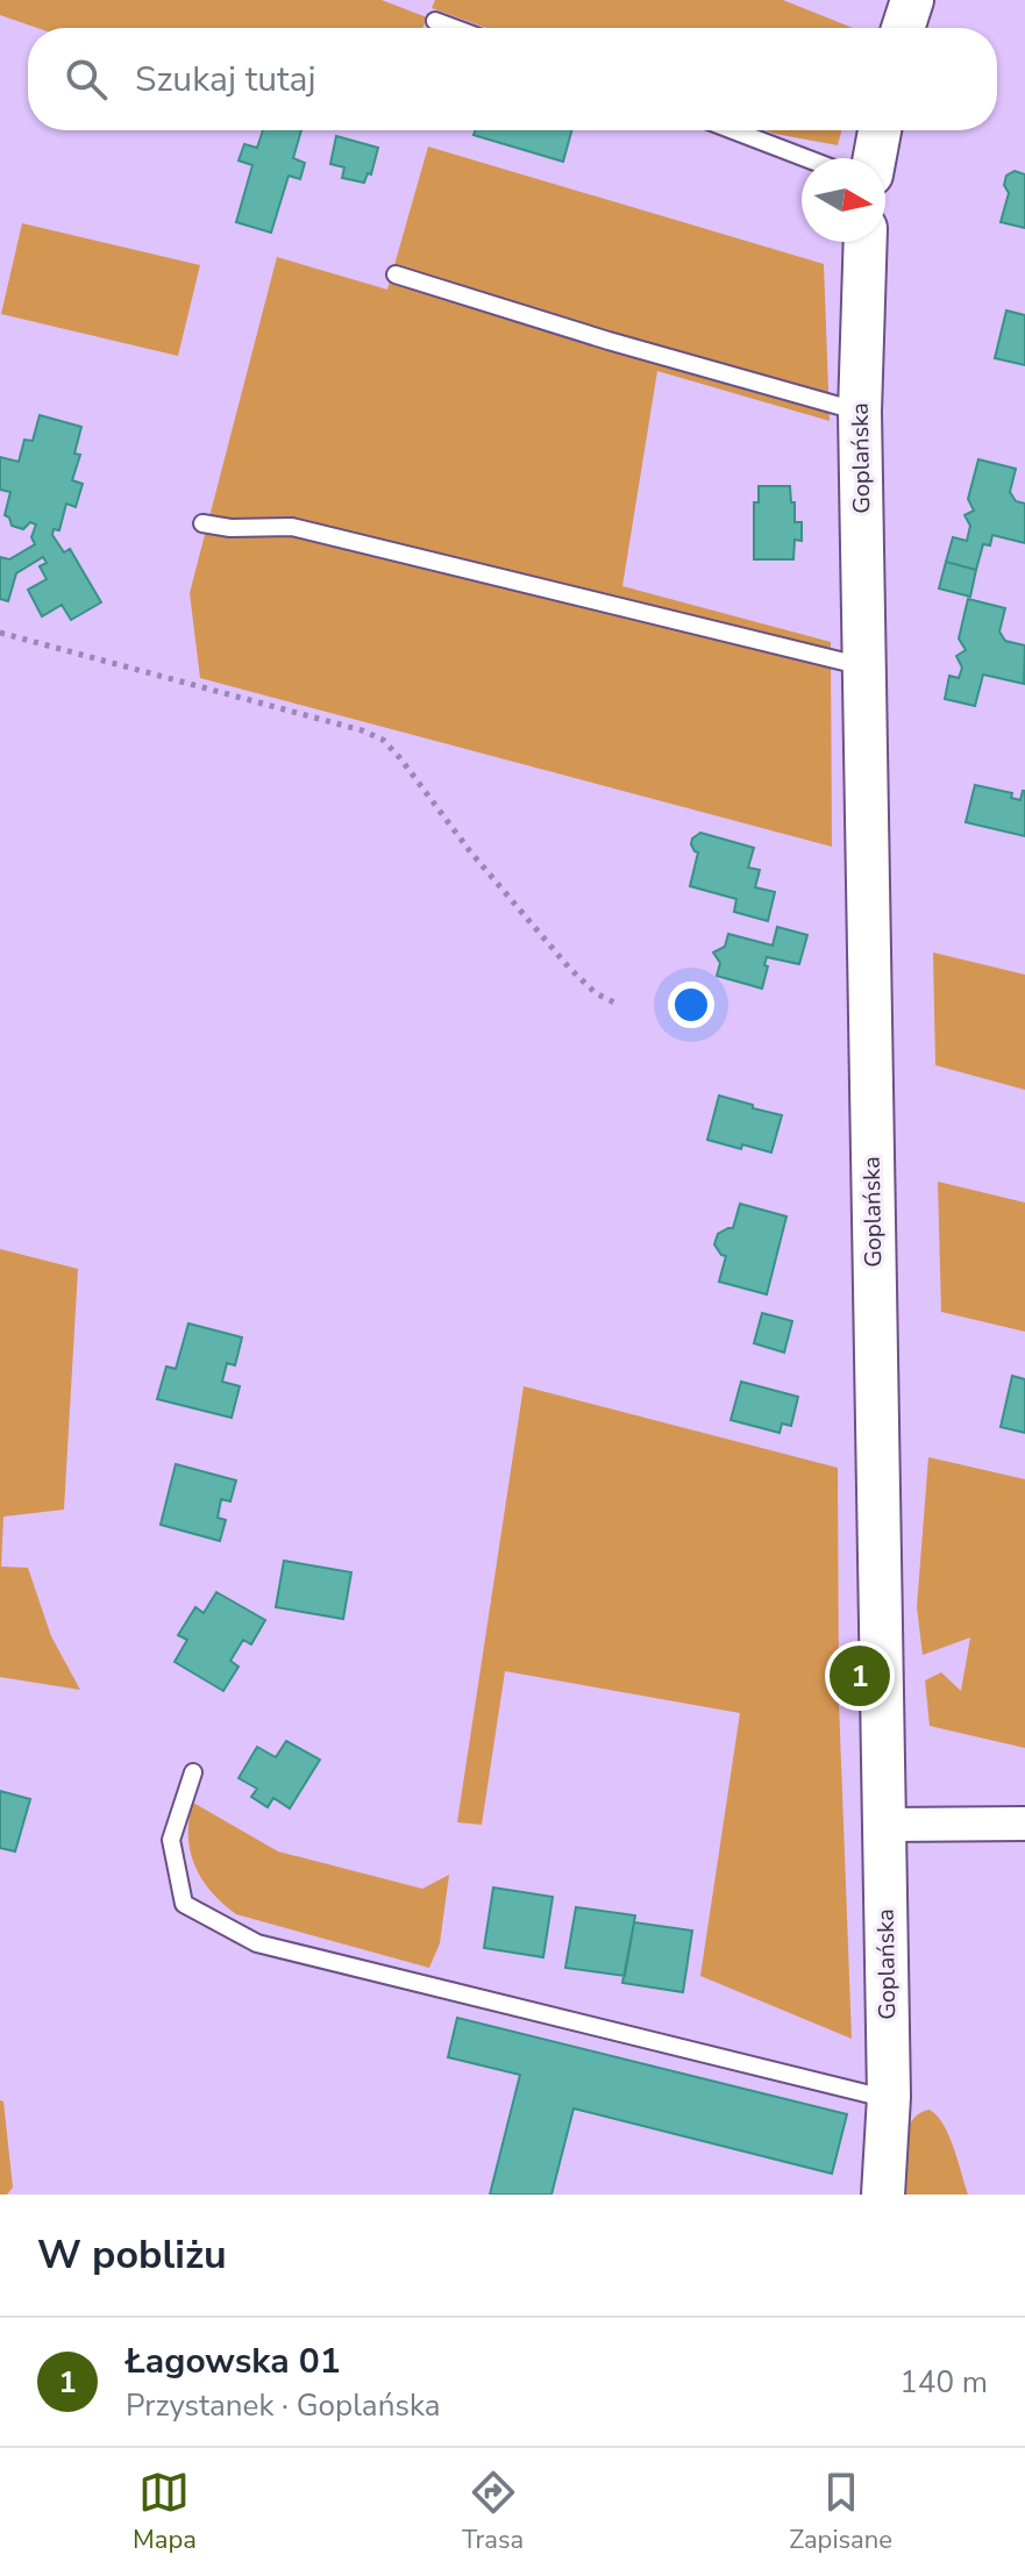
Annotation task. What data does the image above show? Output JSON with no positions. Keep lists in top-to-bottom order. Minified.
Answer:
{"streets":{"street":["Goplańska"]},"north":"right","page":{"search":"Szukaj tutaj","pins":"1","heading":"W pobliżu","list":[{"mark":"1","name":"Łagowska 01","note":"Przystanek · Goplańska","value":"140 m"}],"nav":["Mapa","Trasa","Zapisane"]}}
